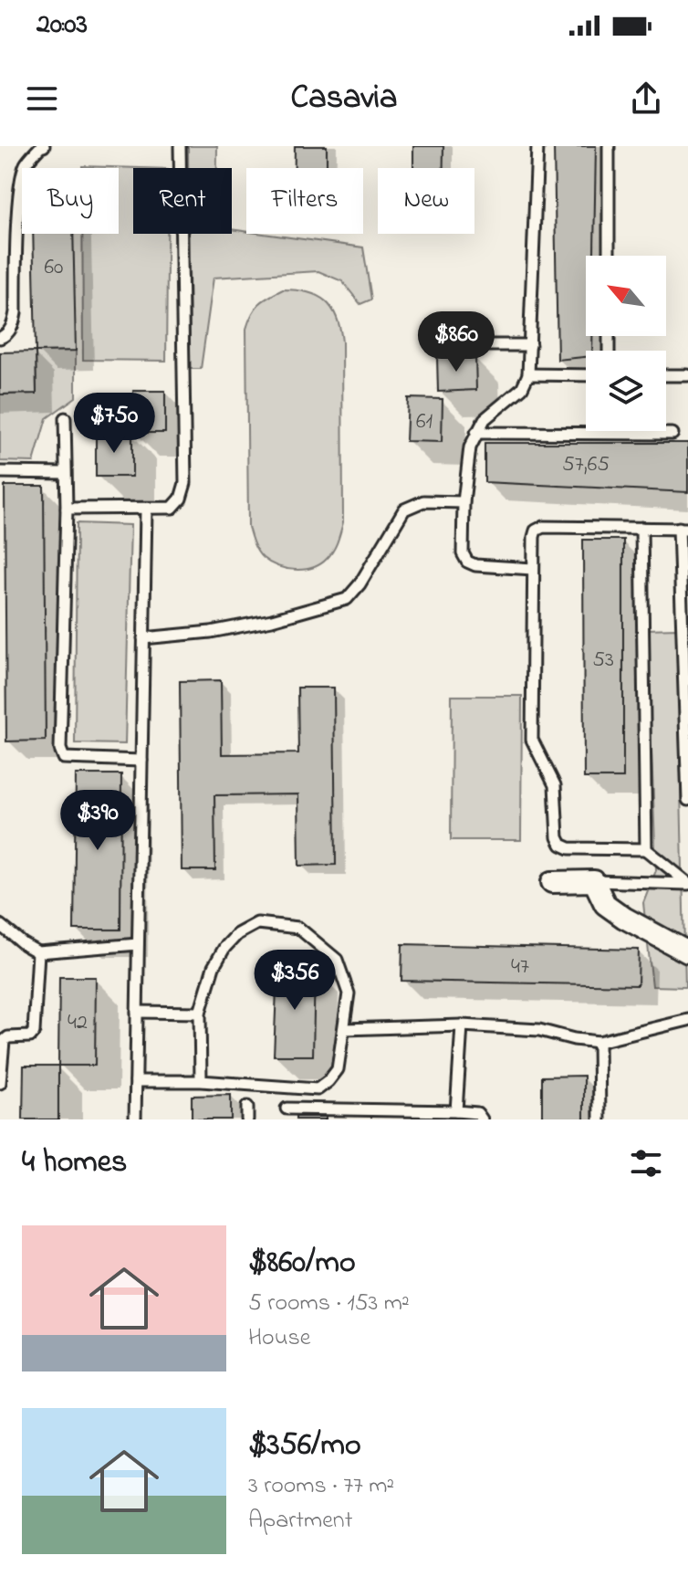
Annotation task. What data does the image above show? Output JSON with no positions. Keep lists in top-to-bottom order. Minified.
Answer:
{"house_numbers":["60","61","57,65","53","47","42"],"north":"top left","page":{"status":"20:03","header":"Casavia","chip":["Buy","Rent","Filters","New"],"price":["$860","$750","$390","$356"],"heading":"4 homes","list":[{"name":"$860/mo","note":"5 rooms · 153 m² · House"},{"name":"$356/mo","note":"3 rooms · 77 m² · Apartment"}]}}
